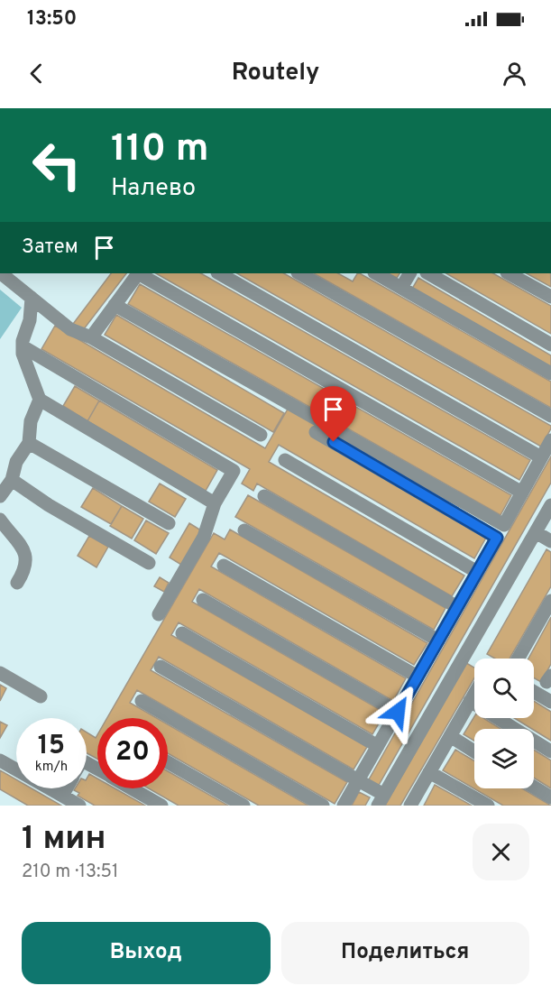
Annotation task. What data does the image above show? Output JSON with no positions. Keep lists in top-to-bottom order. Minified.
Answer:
{"page":{"status":"13:50","header":"Routely","turn":["110 m","Налево"],"then":"Затем","speed":"15 km/h","limit":"20","heading":["1 мин","210 m · 13:51"],"buttons":["Выход","Поделиться"]}}
